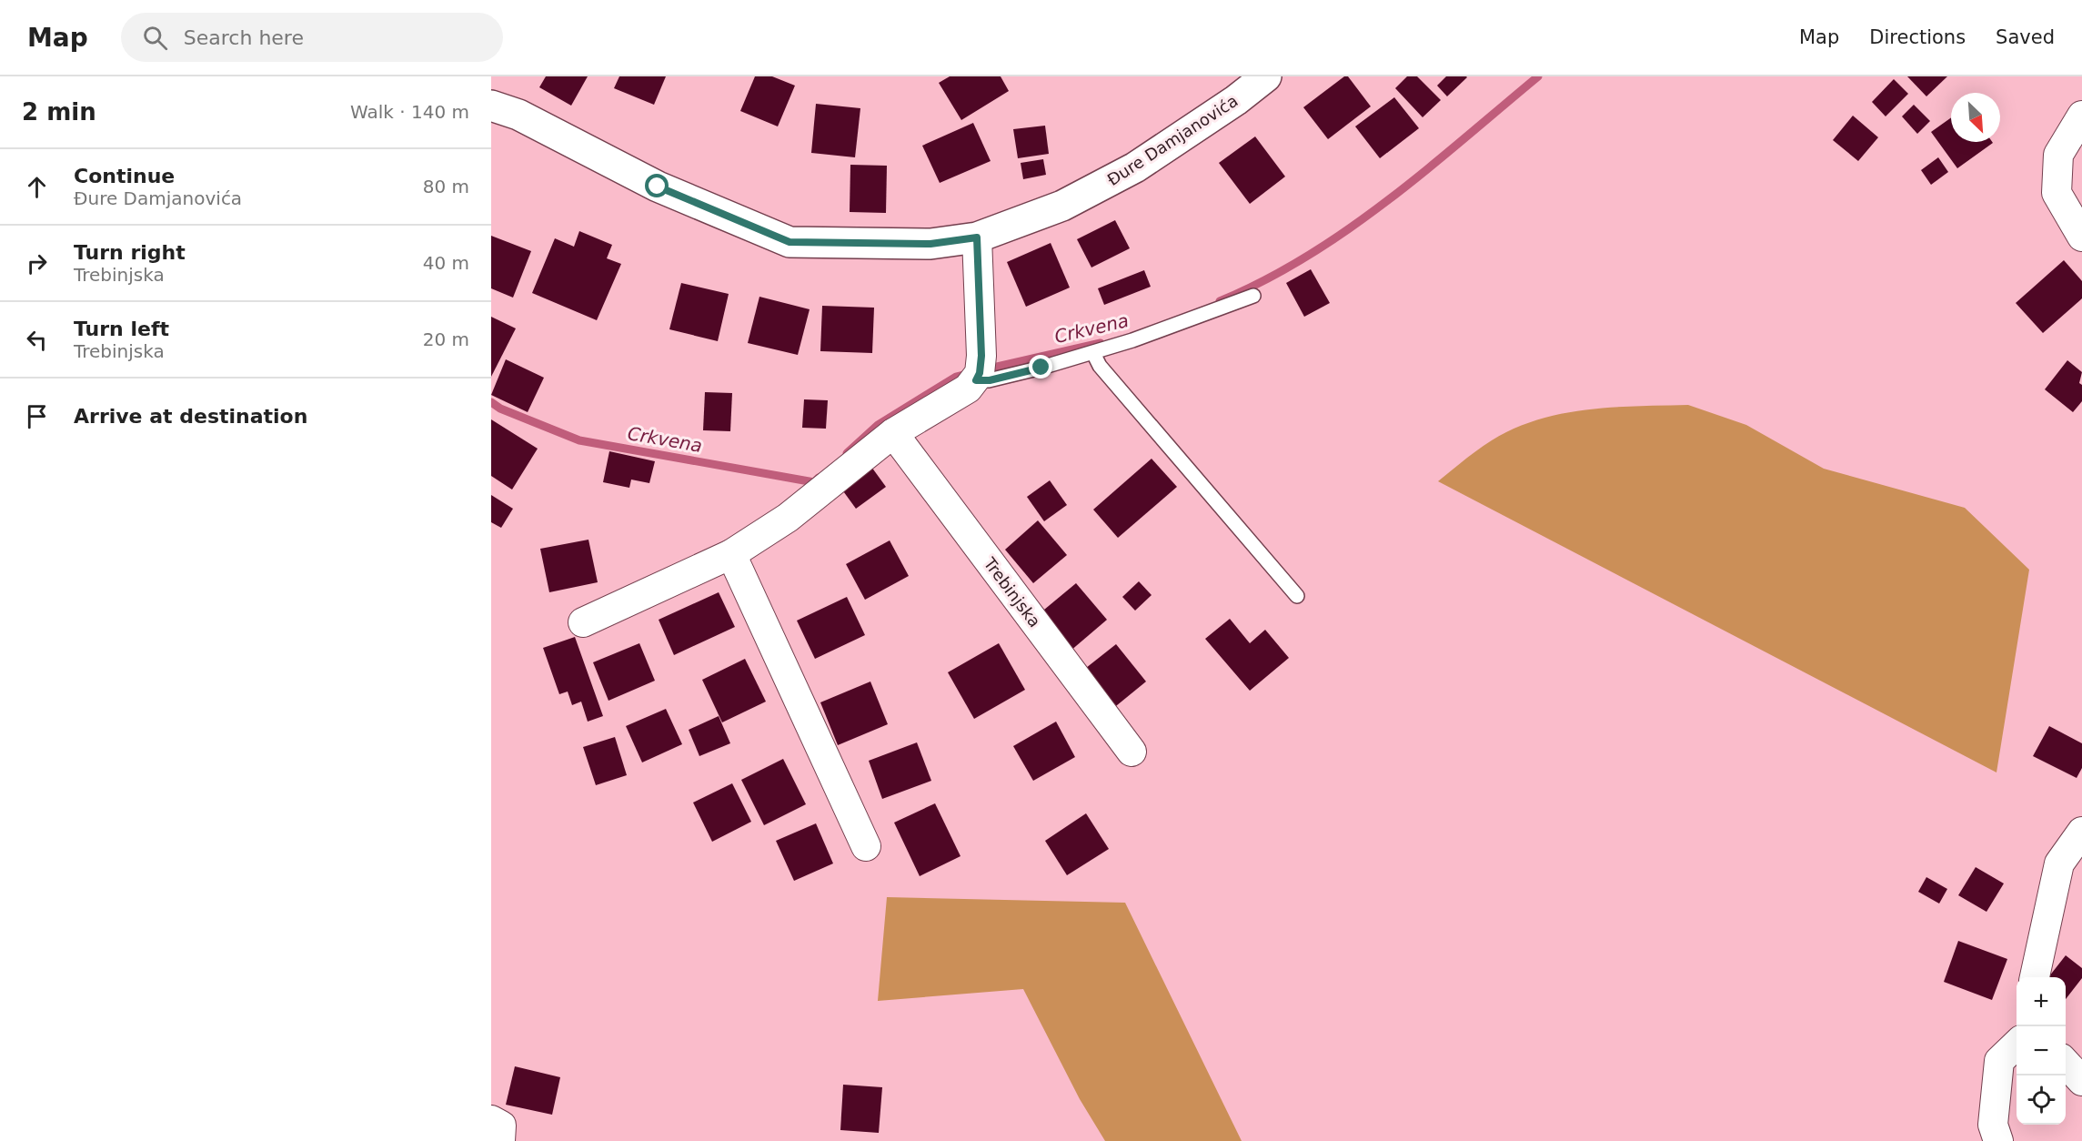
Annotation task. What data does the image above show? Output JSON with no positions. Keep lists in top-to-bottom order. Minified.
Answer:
{"streets":{"main road":["Đure Damjanovića"],"street":["Trebinjska"]},"water":["Crkvena"],"north":"bottom right","page":{"header":"Map","search":"Search here","nav":["Map","Directions","Saved"],"heading":["2 min","Walk · 140 m"],"list":[["Continue","Đure Damjanovića","80 m"],["Turn right","Trebinjska","40 m"],["Turn left","Trebinjska","20 m"],"Arrive at destination"],"map_buttons":["+","−"]}}
